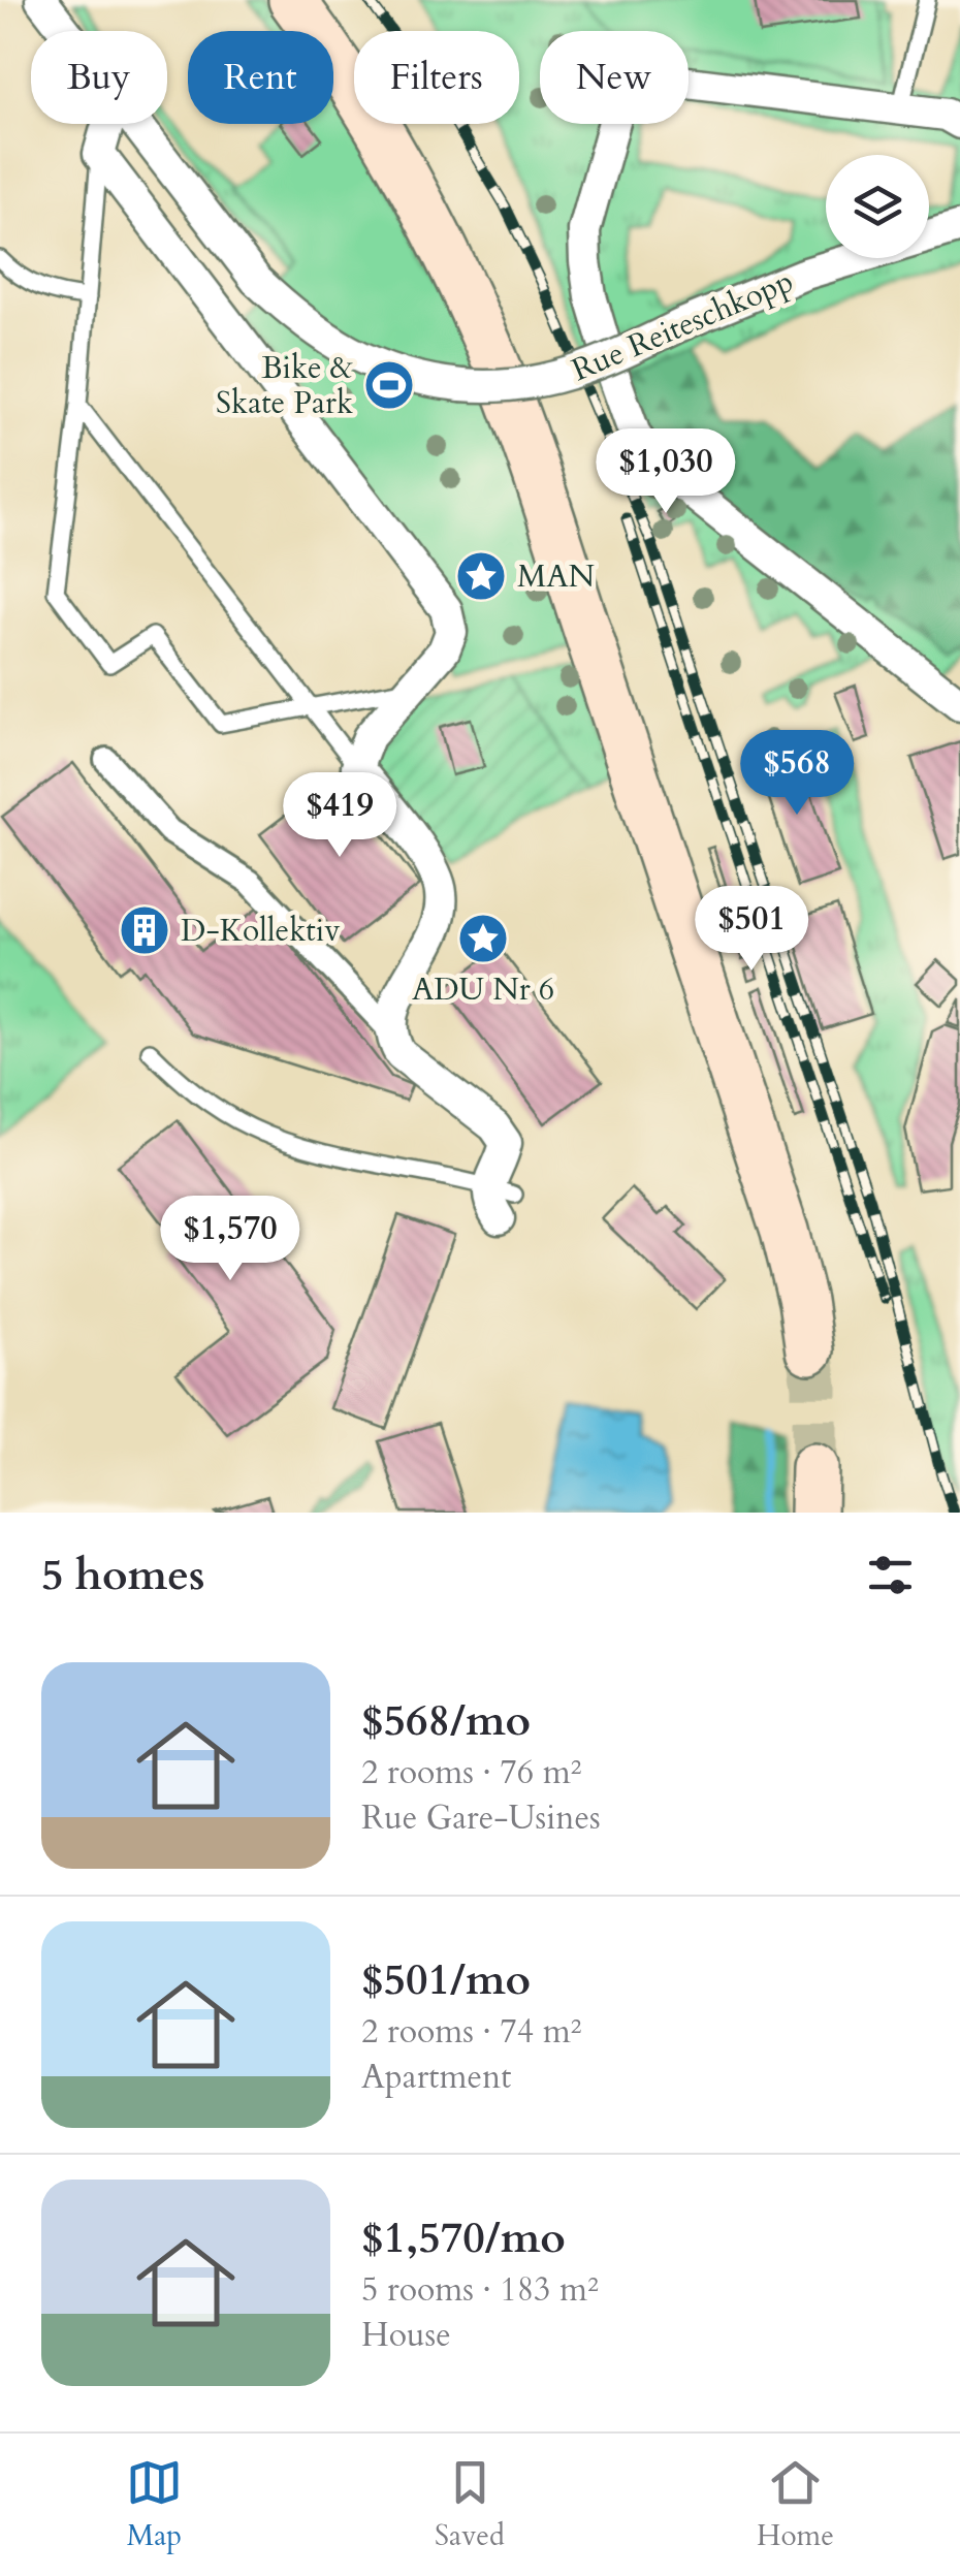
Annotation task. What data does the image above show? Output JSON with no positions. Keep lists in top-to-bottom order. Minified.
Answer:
{"streets":{"street":["Rue Reiteschkopp"]},"places":{"sports":["Bike & Skate Park"],"place":["MAN","ADU Nr 6"],"building":["D-Kollektiv"]},"page":{"chip":["Buy","Rent","Filters","New"],"price":["$1,030","$568","$419","$501","$1,570"],"heading":"5 homes","list":[{"name":"$568/mo","note":"2 rooms · 76 m² · Rue Gare-Usines"},{"name":"$501/mo","note":"2 rooms · 74 m² · Apartment"},{"name":"$1,570/mo","note":"5 rooms · 183 m² · House"}],"tabs":["Map","Saved","Home"]}}
